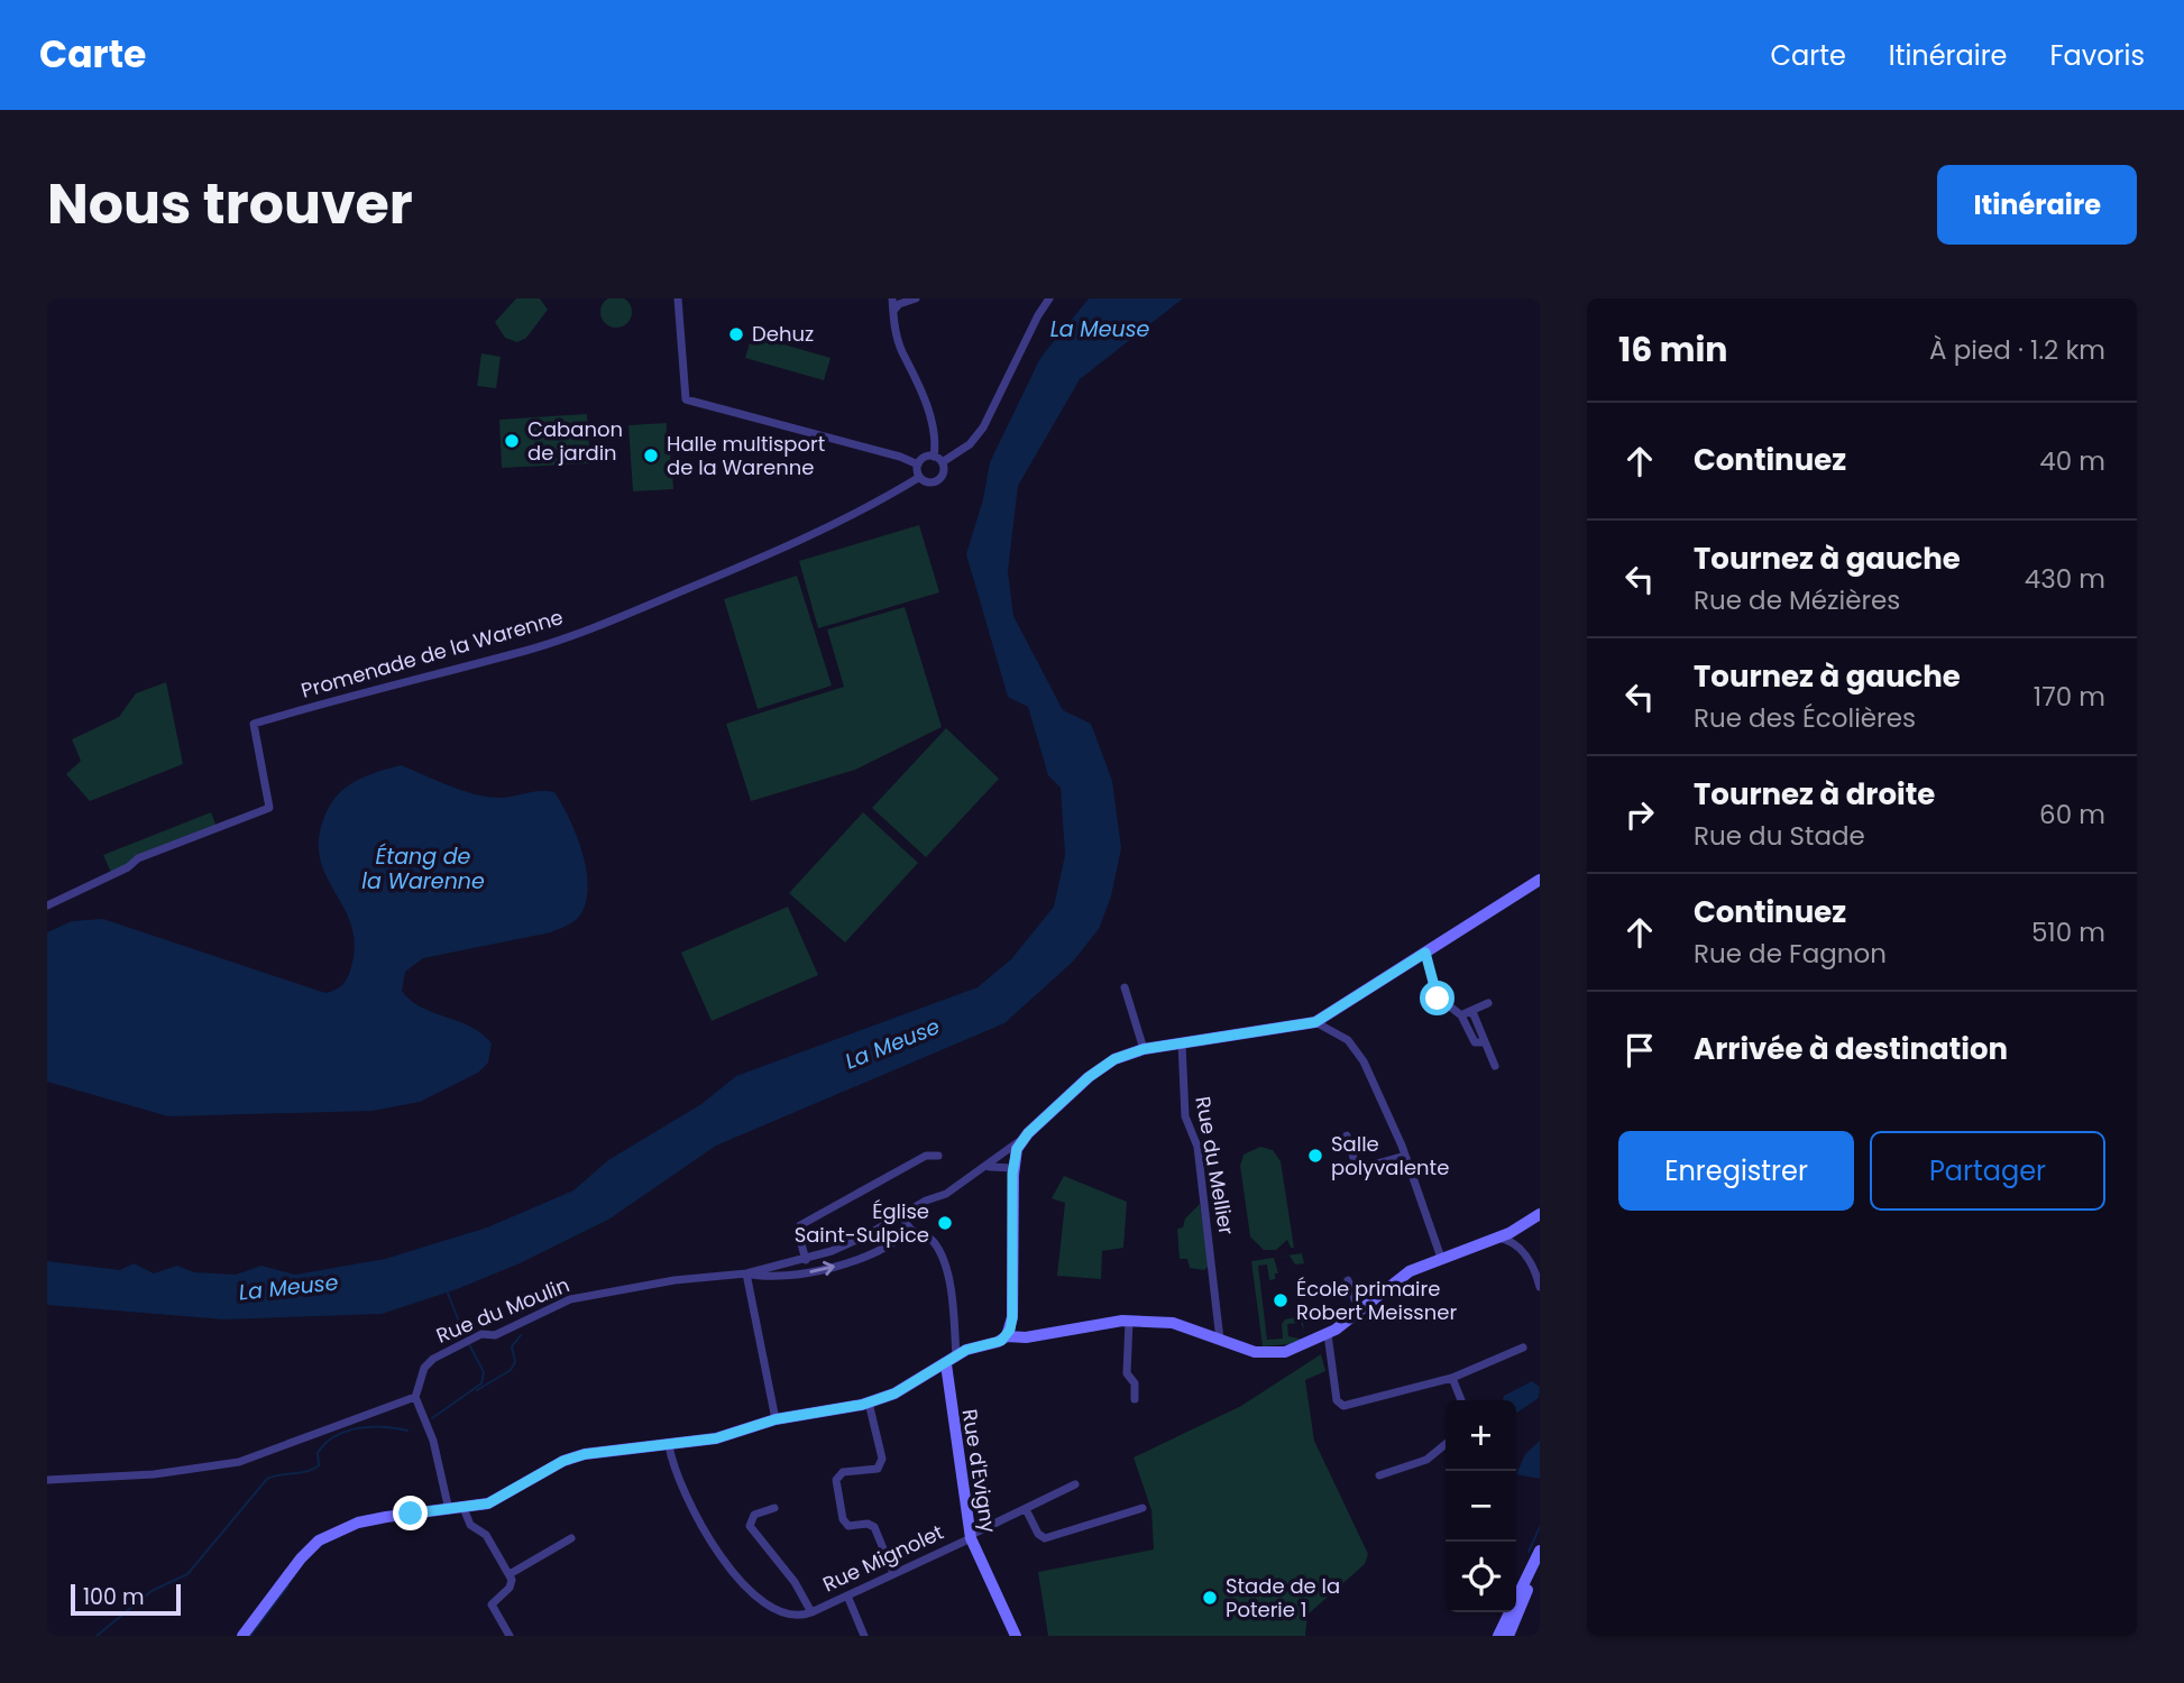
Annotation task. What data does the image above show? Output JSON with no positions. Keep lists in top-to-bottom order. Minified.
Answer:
{"streets":{"street":["Promenade de la Warenne","Rue du Mellier","Rue du Moulin","Rue d'Evigny","Rue Mignolet"]},"crossings":[["Rue du Moulin","Rue d'Evigny"],["Rue d'Evigny","Rue Mignolet"]],"water":["La Meuse","Étang de la Warenne"],"places":["Dehuz","Cabanon de jardin","Halle multisport de la Warenne","Salle polyvalente","Église Saint-Sulpice","École primaire Robert Meissner","Stade de la Poterie 1"],"scale_bar":"100 m","page":{"header":"Carte","nav":["Carte","Itinéraire","Favoris"],"title":"Nous trouver","buttons":["Itinéraire",["Enregistrer","Partager"]],"heading":["16 min","À pied · 1.2 km"],"list":[["Continuez","40 m"],["Tournez à gauche","Rue de Mézières","430 m"],["Tournez à gauche","Rue des Écolières","170 m"],["Tournez à droite","Rue du Stade","60 m"],["Continuez","Rue de Fagnon","510 m"],"Arrivée à destination"],"map_buttons":["+","−"],"scale":"100 m"}}
